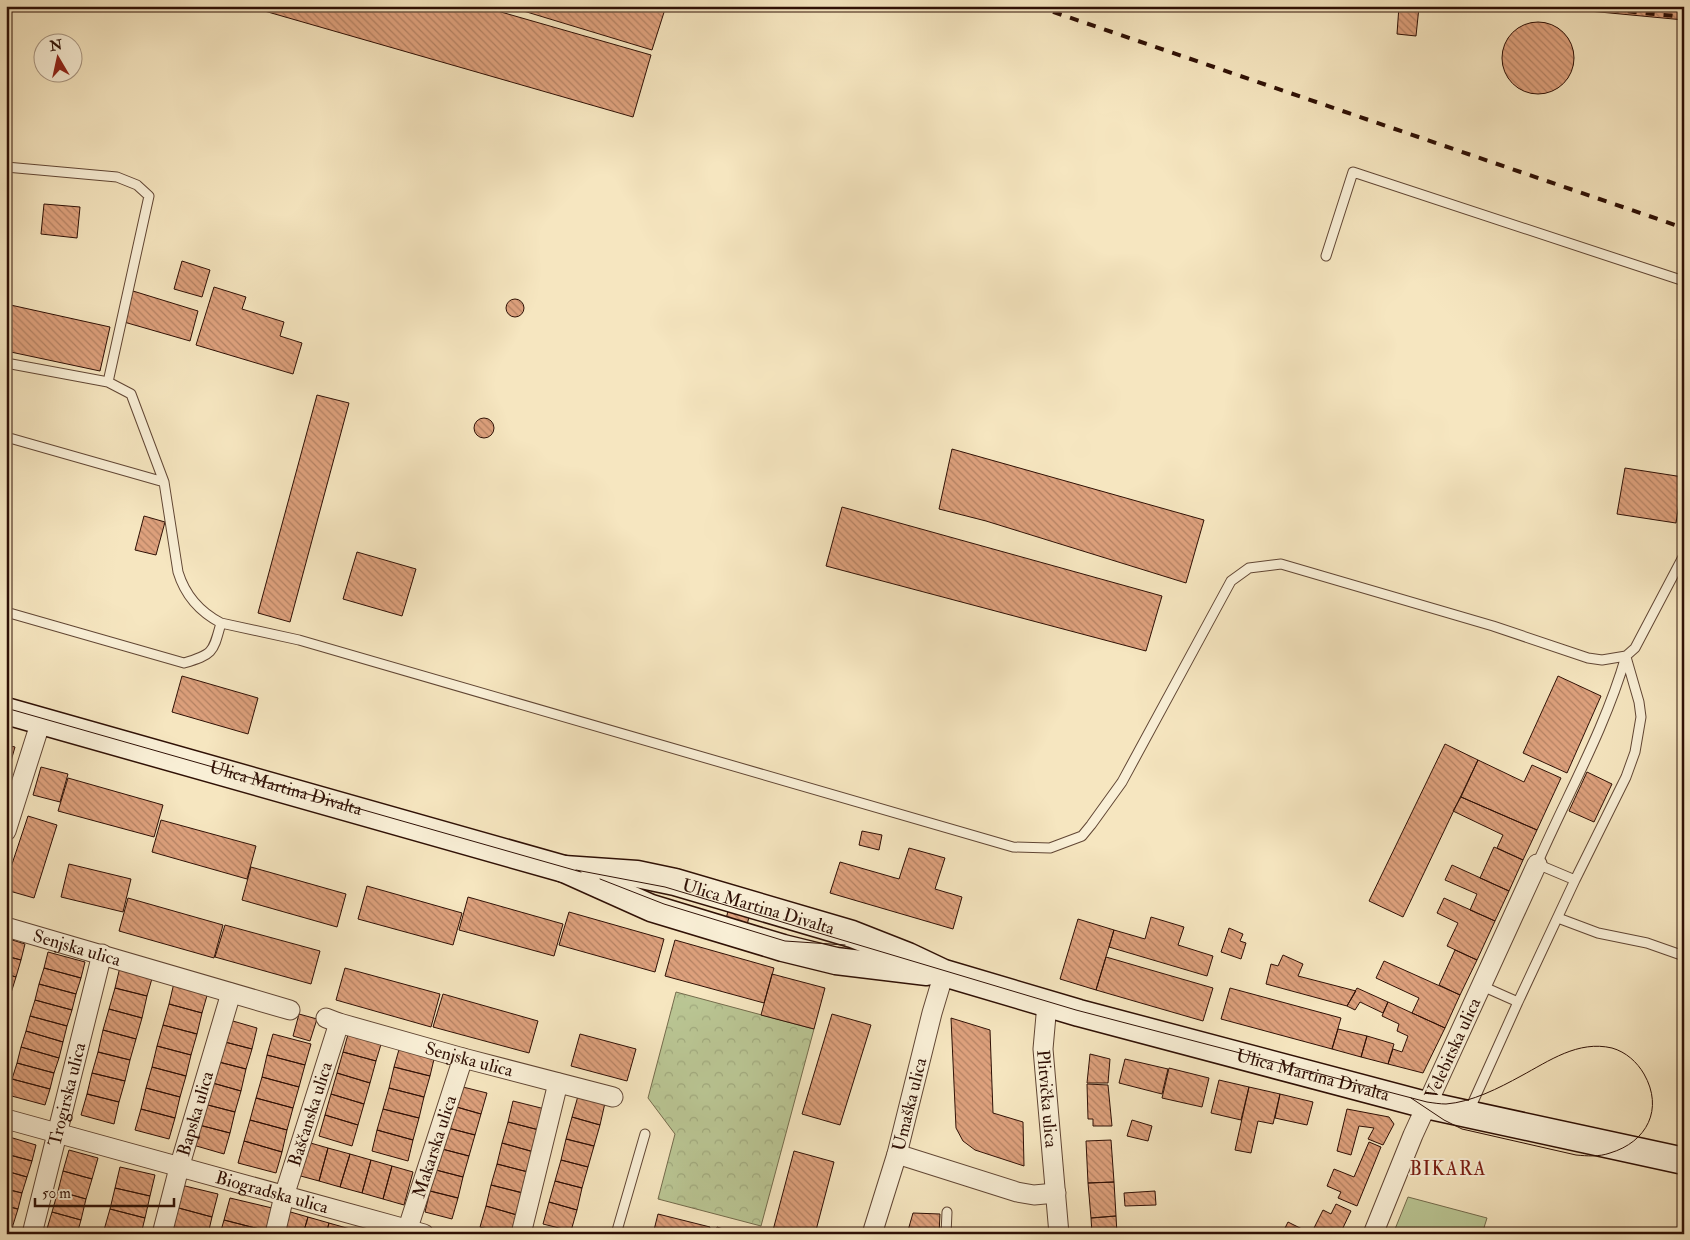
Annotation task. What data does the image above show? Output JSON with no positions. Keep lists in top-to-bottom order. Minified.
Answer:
{"streets":{"street":["Ulica Martina Divalta","Senjska ulica","Velebitska ulica","Trogirska ulica","Plitvička ulica","Umaška ulica","Bapska ulica","Baščanska ulica","Makarska ulica","Biogradska ulica"]},"crossings":[["Ulica Martina Divalta","Velebitska ulica"],["Ulica Martina Divalta","Plitvička ulica"],["Ulica Martina Divalta","Umaška ulica"],["Senjska ulica","Trogirska ulica"],["Senjska ulica","Bapska ulica"],["Senjska ulica","Baščanska ulica"],["Senjska ulica","Makarska ulica"],["Trogirska ulica","Biogradska ulica"],["Bapska ulica","Biogradska ulica"],["Baščanska ulica","Biogradska ulica"],["Makarska ulica","Biogradska ulica"]],"districts":["BIKARA"],"scale_bar":"50 m","north":"top"}
